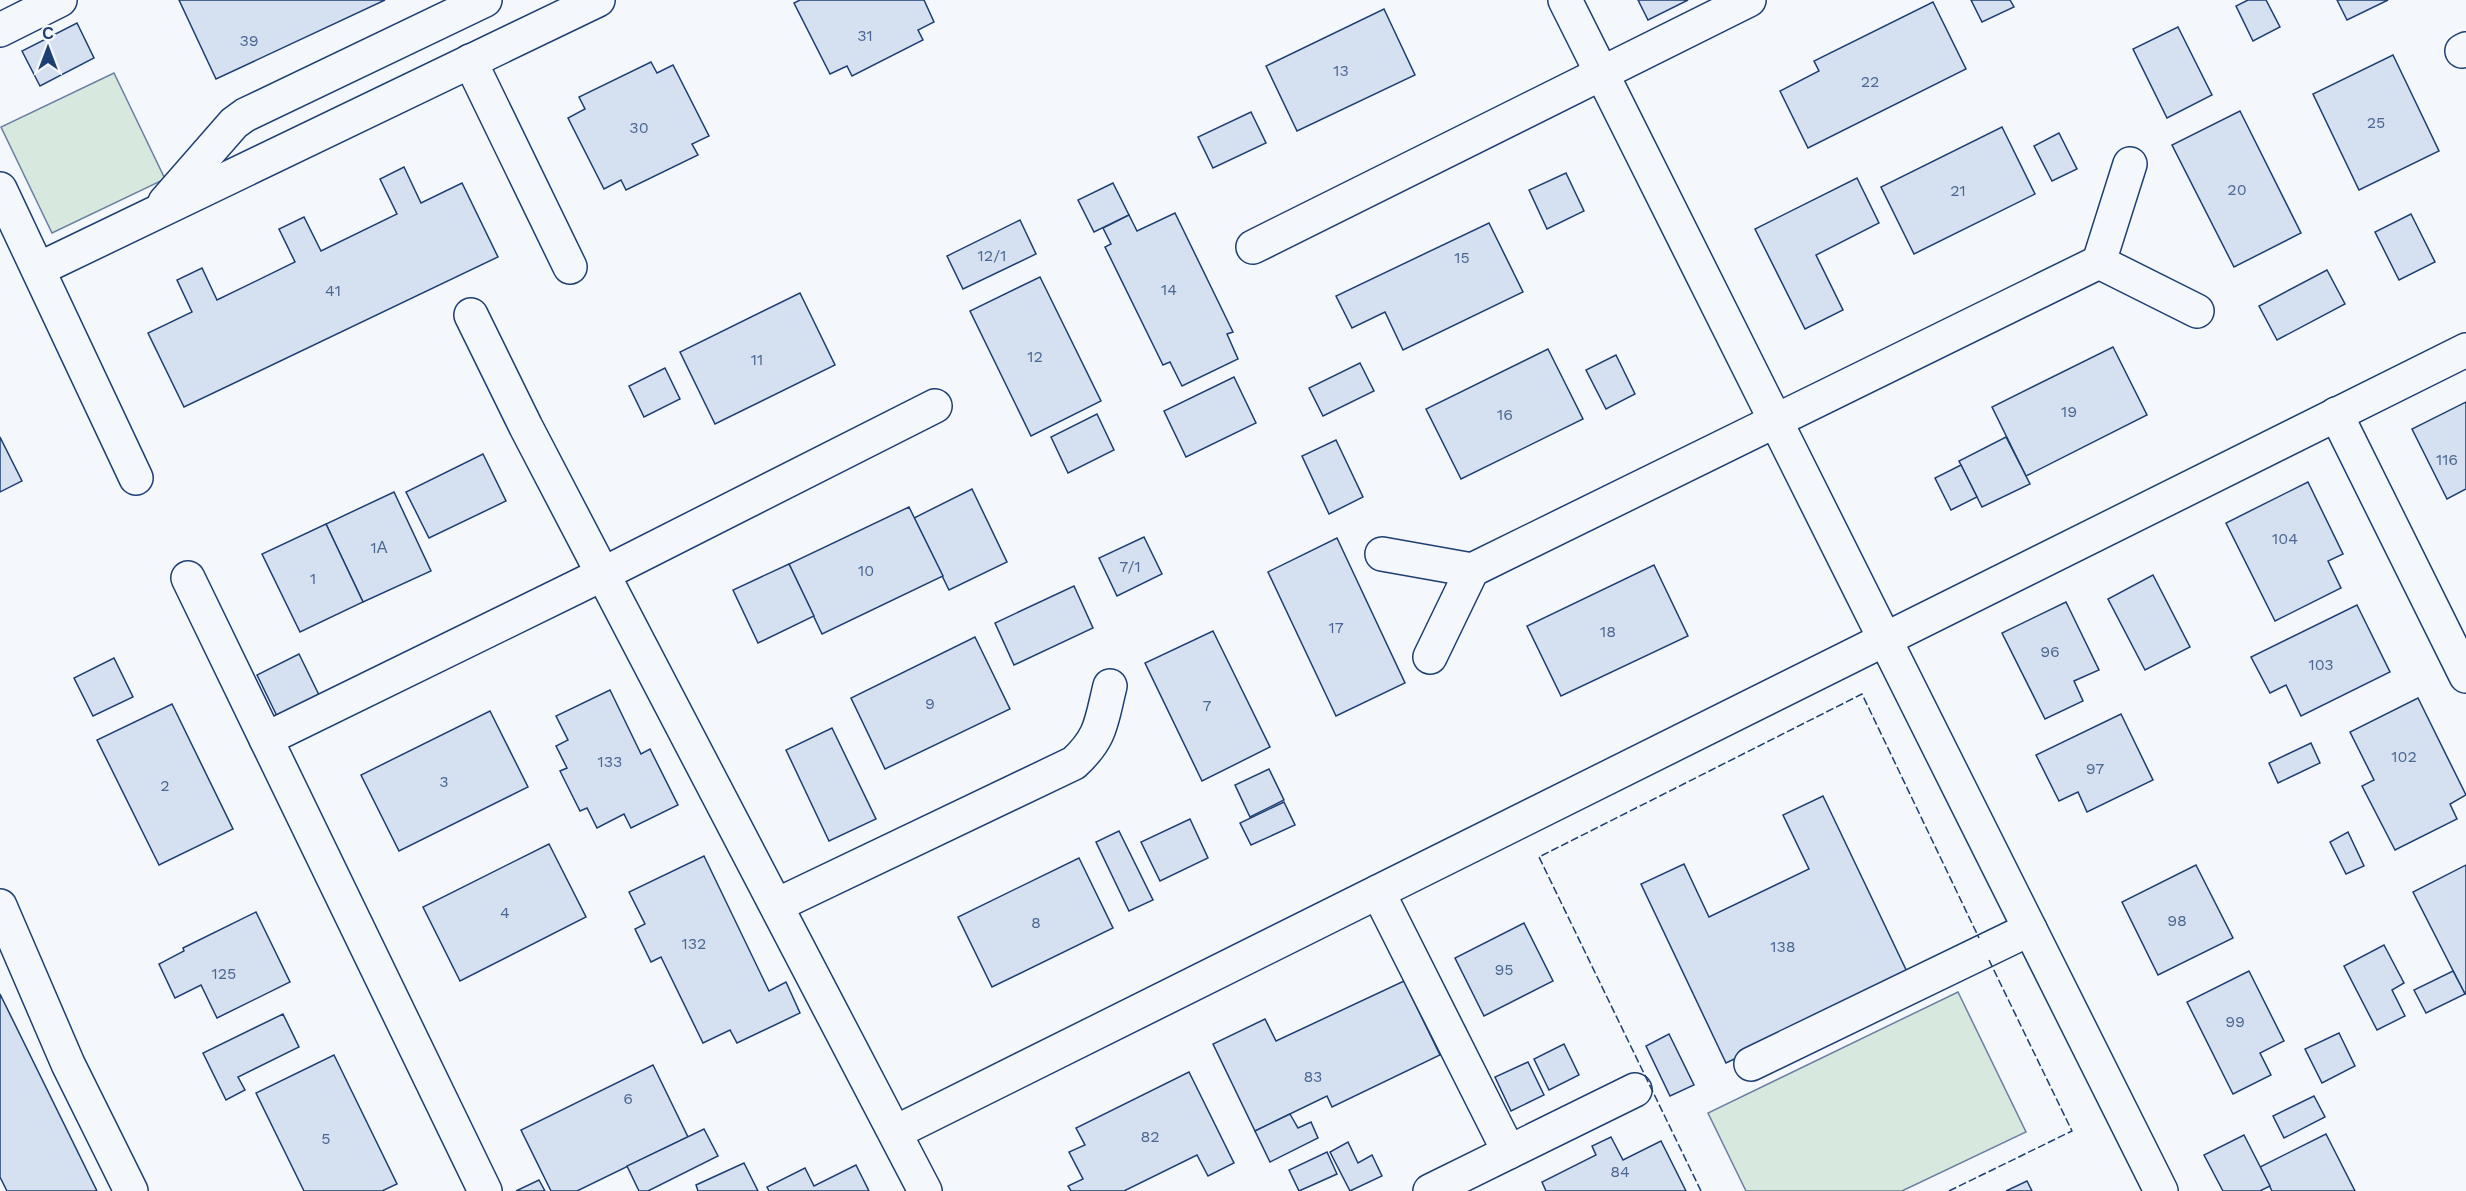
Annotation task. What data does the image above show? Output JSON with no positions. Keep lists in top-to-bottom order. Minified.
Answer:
{"house_numbers":["31","39","13","22","25","30","20","21","12/1","15","14","41","12","11","19","16","116","104","1А","7/1","10","1","17","18","96","103","9","7","102","133","97","3","2","4","98","8","132","138","95","125","99","83","6","82","5","84"],"north":"top"}
